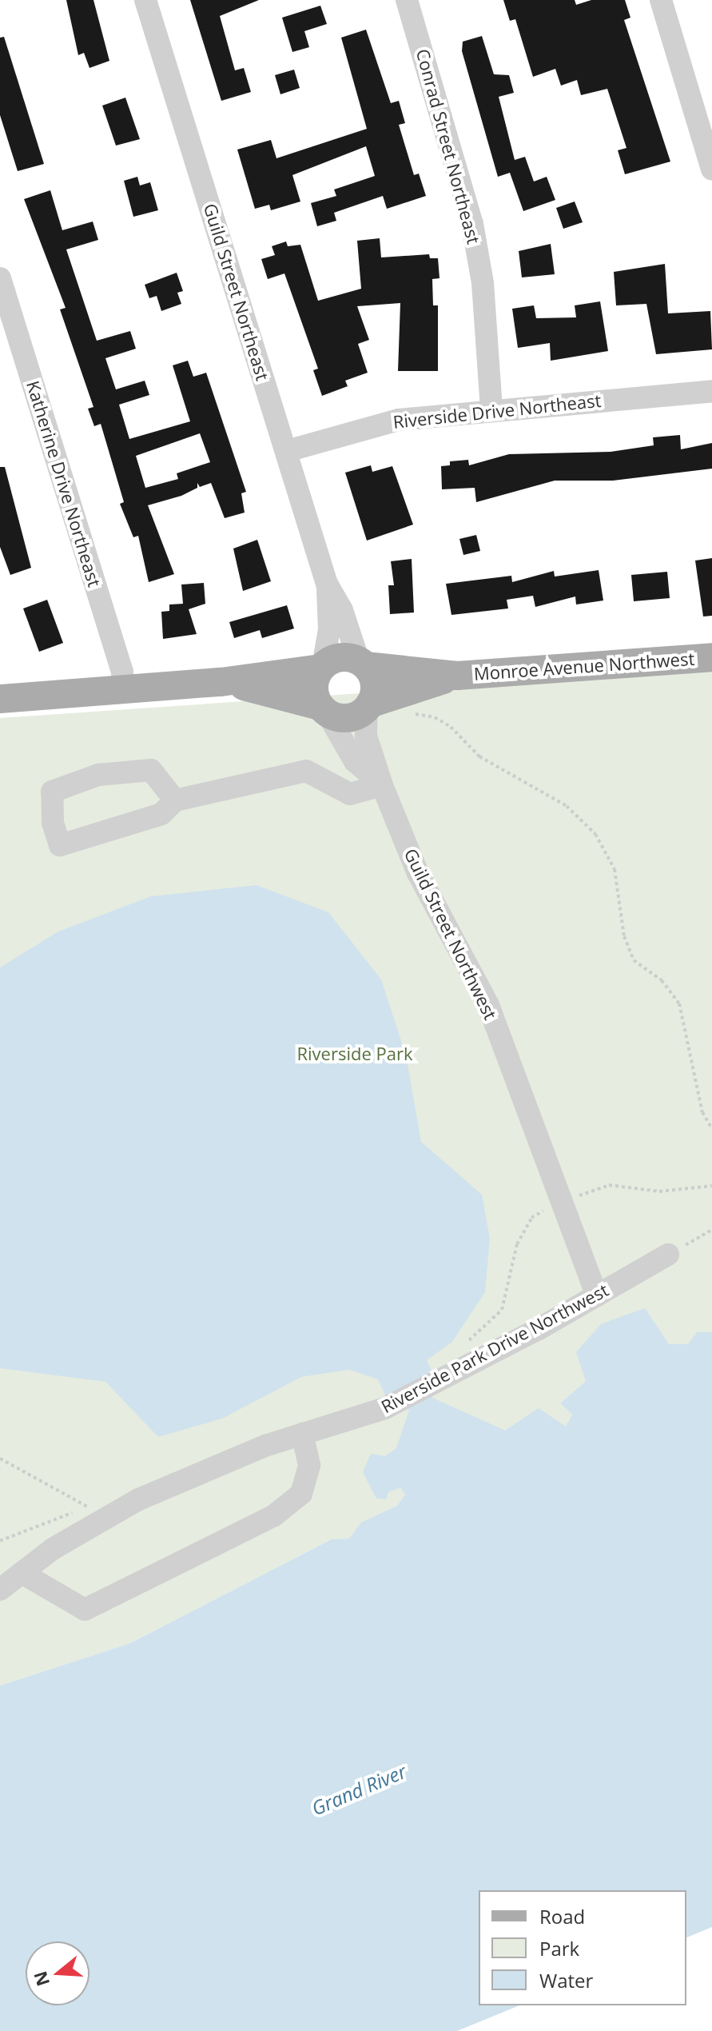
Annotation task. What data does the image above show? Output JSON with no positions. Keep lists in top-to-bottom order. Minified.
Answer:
{"streets":{"main road":["Monroe Avenue Northwest"],"street":["Conrad Street Northeast","Guild Street Northeast","Riverside Drive Northeast","Katherine Drive Northeast","Guild Street Northwest","Riverside Park Drive Northwest"]},"crossings":[["Conrad Street Northeast","Riverside Drive Northeast"],["Guild Street Northeast","Riverside Drive Northeast"],["Guild Street Northeast","Monroe Avenue Northwest"],["Guild Street Northeast","Guild Street Northwest"],["Monroe Avenue Northwest","Guild Street Northwest"],["Guild Street Northwest","Riverside Park Drive Northwest"]],"water":["Grand River"],"parks":["Riverside Park"],"legend":["Road","Park","Water"],"north":"left"}
